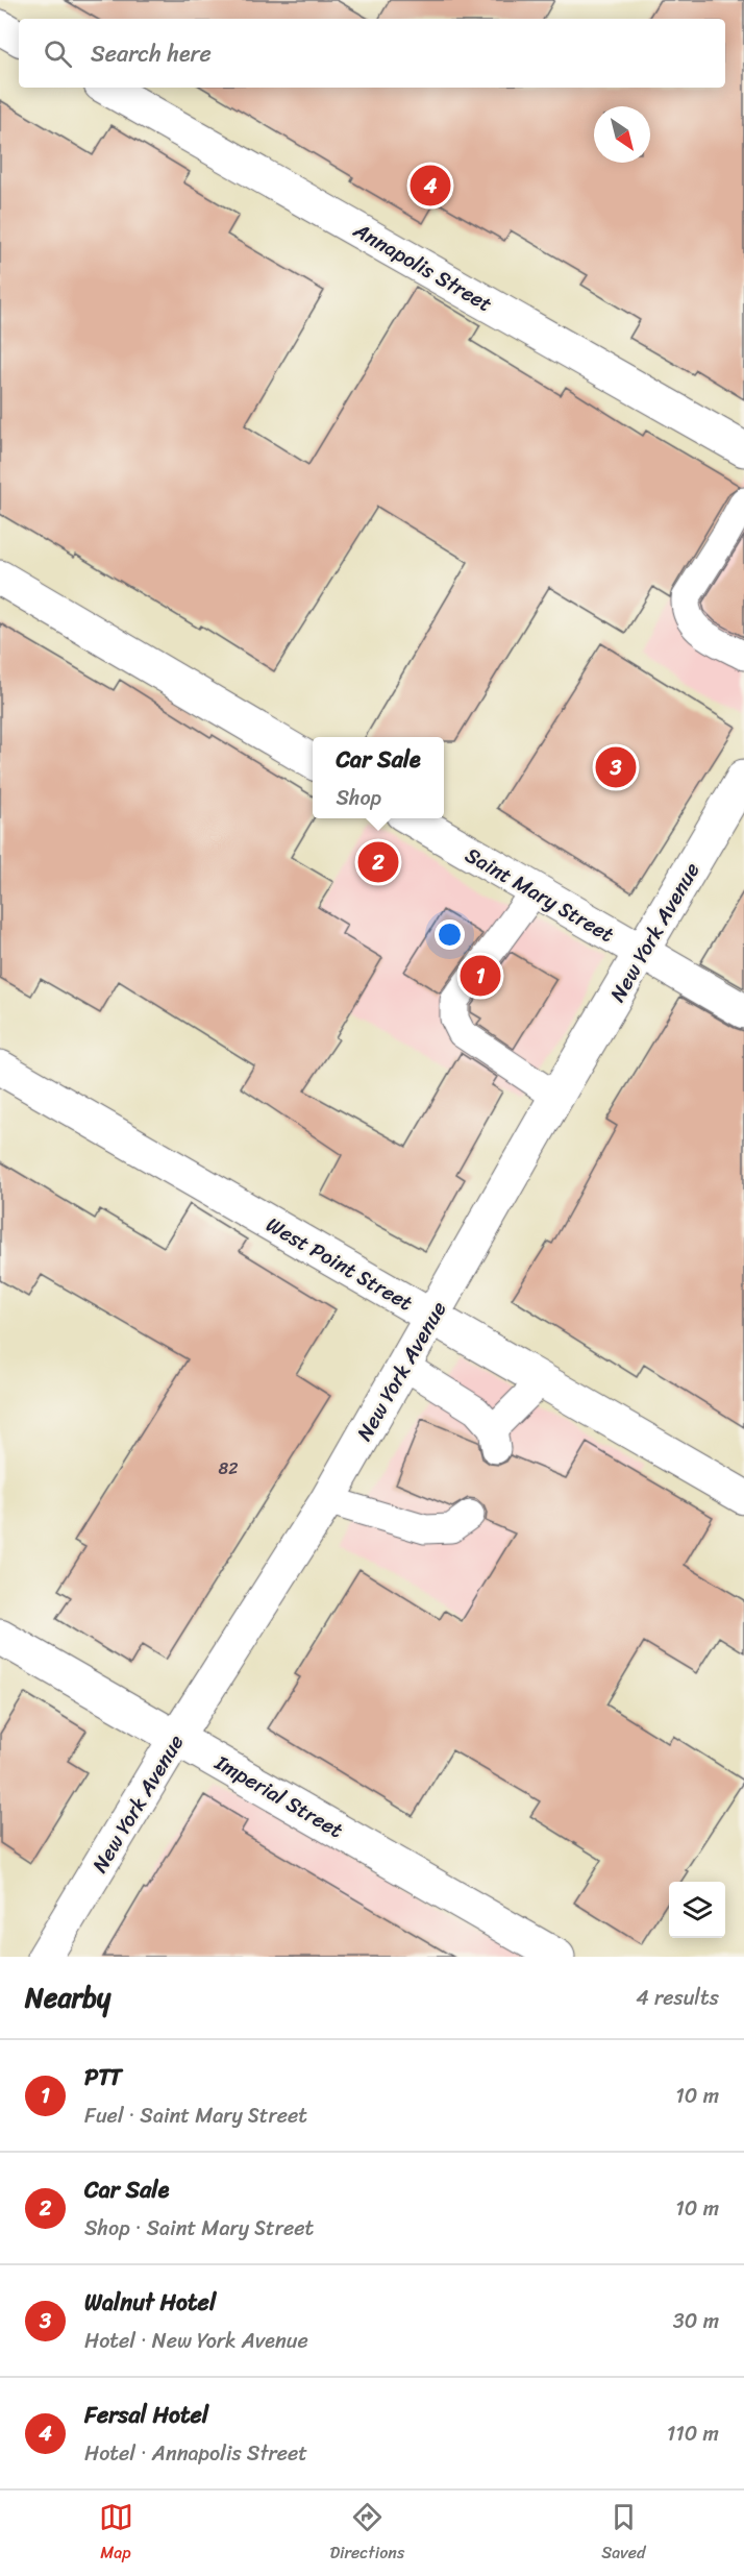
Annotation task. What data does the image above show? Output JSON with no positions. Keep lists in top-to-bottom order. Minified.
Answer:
{"streets":{"street":["Annapolis Street","Saint Mary Street","New York Avenue","West Point Street","Imperial Street"]},"crossings":[["Saint Mary Street","New York Avenue"],["New York Avenue","West Point Street"],["New York Avenue","Imperial Street"]],"house_numbers":["82"],"north":"bottom right","page":{"search":"Search here","pins":["4","3","2","1"],"popup":["Car Sale","Shop"],"heading":["Nearby","4 results"],"list":[{"mark":"1","name":"PTT","note":"Fuel · Saint Mary Street","value":"10 m"},{"mark":"2","name":"Car Sale","note":"Shop · Saint Mary Street","value":"10 m"},{"mark":"3","name":"Walnut Hotel","note":"Hotel · New York Avenue","value":"30 m"},{"mark":"4","name":"Fersal Hotel","note":"Hotel · Annapolis Street","value":"110 m"}],"nav":["Map","Directions","Saved"]}}
